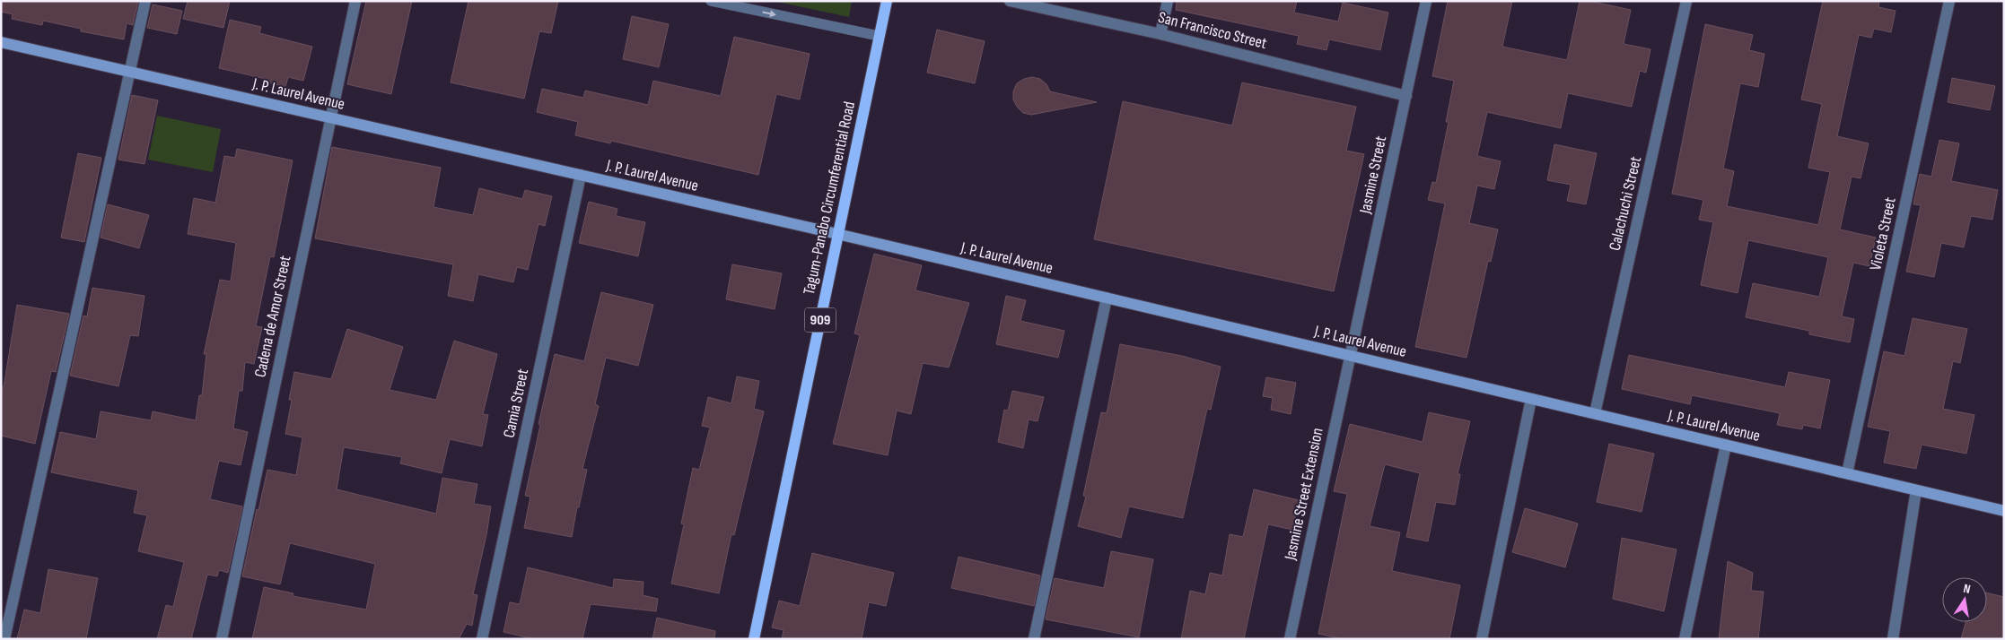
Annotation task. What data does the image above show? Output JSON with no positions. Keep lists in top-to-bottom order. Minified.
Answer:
{"streets":{"main road":["Tagum-Panabo Circumferential Road","909"],"street":["San Francisco Street","J. P. Laurel Avenue","Jasmine Street","Calachuchi Street","Violeta Street","Cadena de Amor Street","Camia Street","Jasmine Street Extension"]},"crossings":[["San Francisco Street","Jasmine Street"],["J. P. Laurel Avenue","Jasmine Street"],["J. P. Laurel Avenue","Tagum-Panabo Circumferential Road"],["J. P. Laurel Avenue","Calachuchi Street"],["J. P. Laurel Avenue","Violeta Street"],["J. P. Laurel Avenue","Cadena de Amor Street"],["J. P. Laurel Avenue","Camia Street"],["J. P. Laurel Avenue","Jasmine Street Extension"],["Jasmine Street","Jasmine Street Extension"]],"north":"top"}
